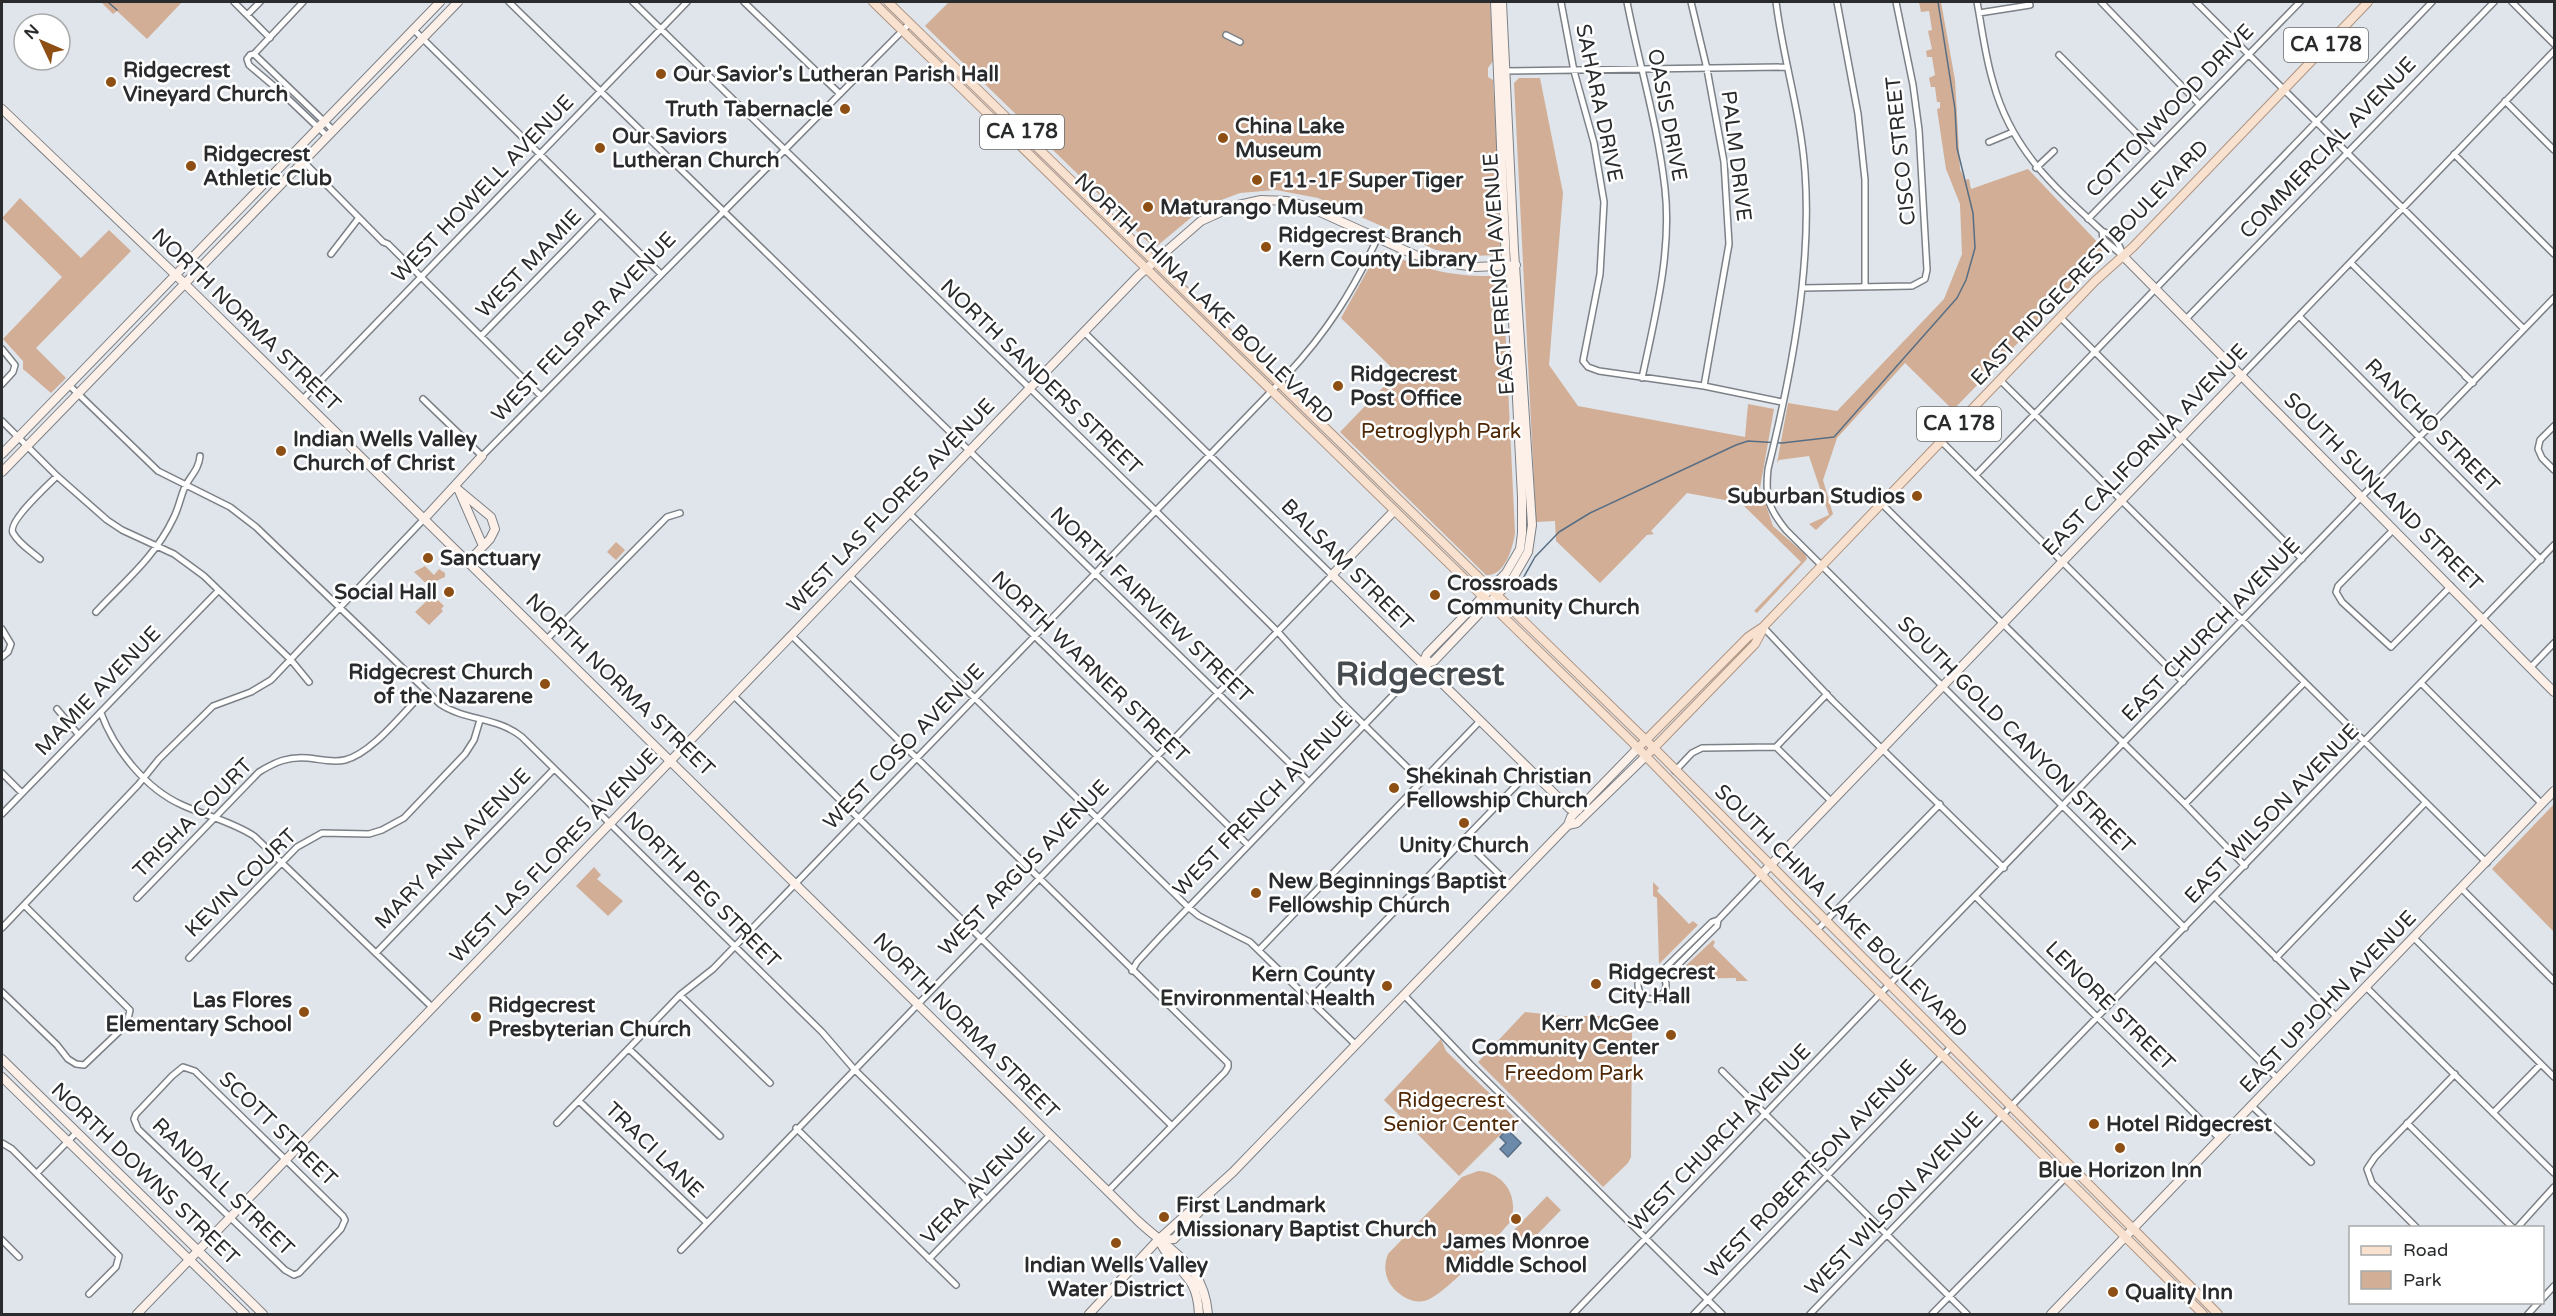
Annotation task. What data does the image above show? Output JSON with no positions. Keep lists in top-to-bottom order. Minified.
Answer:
{"streets":{"main road":["CA 178","EAST RIDGECREST BOULEVARD","EAST FRENCH AVENUE","NORTH CHINA LAKE BOULEVARD","NORTH NORMA STREET","WEST FELSPAR AVENUE","EAST CALIFORNIA AVENUE","SOUTH SUNLAND STREET","WEST LAS FLORES AVENUE","BALSAM STREET","WEST FRENCH AVENUE","WEST ARGUS AVENUE","SOUTH CHINA LAKE BOULEVARD","EAST UPJOHN AVENUE","NORTH DOWNS STREET"],"street":["SAHARA DRIVE","COTTONWOOD DRIVE","OASIS DRIVE","COMMERCIAL AVENUE","CISCO STREET","PALM DRIVE","WEST HOWELL AVENUE","WEST MAMIE","NORTH SANDERS STREET","RANCHO STREET","NORTH FAIRVIEW STREET","EAST CHURCH AVENUE","NORTH WARNER STREET","MAMIE AVENUE","SOUTH GOLD CANYON STREET","WEST COSO AVENUE","EAST WILSON AVENUE","TRISHA COURT","MARY ANN AVENUE","KEVIN COURT","NORTH PEG STREET","LENORE STREET","SCOTT STREET","WEST CHURCH AVENUE","TRACI LANE","WEST ROBERTSON AVENUE","VERA AVENUE","RANDALL STREET","WEST WILSON AVENUE"]},"crossings":[["CA 178","EAST RIDGECREST BOULEVARD"],["CA 178","SOUTH CHINA LAKE BOULEVARD"],["SAHARA DRIVE","OASIS DRIVE"],["COMMERCIAL AVENUE","SOUTH SUNLAND STREET"],["WEST HOWELL AVENUE","NORTH NORMA STREET"],["WEST HOWELL AVENUE","NORTH SANDERS STREET"],["EAST RIDGECREST BOULEVARD","NORTH CHINA LAKE BOULEVARD"],["EAST RIDGECREST BOULEVARD","SOUTH SUNLAND STREET"],["EAST RIDGECREST BOULEVARD","SOUTH GOLD CANYON STREET"],["EAST RIDGECREST BOULEVARD","SOUTH CHINA LAKE BOULEVARD"],["EAST FRENCH AVENUE","NORTH CHINA LAKE BOULEVARD"],["EAST FRENCH AVENUE","WEST LAS FLORES AVENUE"],["EAST FRENCH AVENUE","WEST FRENCH AVENUE"],["NORTH CHINA LAKE BOULEVARD","WEST FELSPAR AVENUE"],["NORTH CHINA LAKE BOULEVARD","WEST LAS FLORES AVENUE"],["NORTH CHINA LAKE BOULEVARD","WEST COSO AVENUE"],["NORTH CHINA LAKE BOULEVARD","WEST FRENCH AVENUE"],["NORTH CHINA LAKE BOULEVARD","WEST ARGUS AVENUE"],["NORTH CHINA LAKE BOULEVARD","SOUTH CHINA LAKE BOULEVARD"],["NORTH NORMA STREET","WEST FELSPAR AVENUE"],["NORTH NORMA STREET","WEST LAS FLORES AVENUE"],["NORTH NORMA STREET","WEST COSO AVENUE"],["NORTH NORMA STREET","WEST ARGUS AVENUE"],["NORTH NORMA STREET","VERA AVENUE"],["WEST FELSPAR AVENUE","NORTH SANDERS STREET"],["WEST FELSPAR AVENUE","NORTH FAIRVIEW STREET"],["WEST FELSPAR AVENUE","NORTH PEG STREET"],["NORTH SANDERS STREET","WEST LAS FLORES AVENUE"],["NORTH SANDERS STREET","WEST COSO AVENUE"],["NORTH SANDERS STREET","WEST FRENCH AVENUE"],["NORTH SANDERS STREET","WEST ARGUS AVENUE"],["RANCHO STREET","EAST CALIFORNIA AVENUE"],["RANCHO STREET","EAST CHURCH AVENUE"],["RANCHO STREET","EAST WILSON AVENUE"],["EAST CALIFORNIA AVENUE","SOUTH SUNLAND STREET"],["EAST CALIFORNIA AVENUE","SOUTH GOLD CANYON STREET"],["EAST CALIFORNIA AVENUE","SOUTH CHINA LAKE BOULEVARD"],["SOUTH SUNLAND STREET","EAST CHURCH AVENUE"],["SOUTH SUNLAND STREET","EAST WILSON AVENUE"],["WEST LAS FLORES AVENUE","BALSAM STREET"],["WEST LAS FLORES AVENUE","NORTH FAIRVIEW STREET"],["WEST LAS FLORES AVENUE","NORTH WARNER STREET"],["WEST LAS FLORES AVENUE","WEST COSO AVENUE"],["WEST LAS FLORES AVENUE","NORTH PEG STREET"],["WEST LAS FLORES AVENUE","SCOTT STREET"],["WEST LAS FLORES AVENUE","NORTH DOWNS STREET"],["WEST LAS FLORES AVENUE","RANDALL STREET"],["BALSAM STREET","WEST COSO AVENUE"],["BALSAM STREET","WEST FRENCH AVENUE"],["BALSAM STREET","WEST ARGUS AVENUE"],["NORTH FAIRVIEW STREET","WEST COSO AVENUE"],["NORTH FAIRVIEW STREET","WEST FRENCH AVENUE"],["NORTH FAIRVIEW STREET","WEST ARGUS AVENUE"],["EAST CHURCH AVENUE","SOUTH GOLD CANYON STREET"],["EAST CHURCH AVENUE","SOUTH CHINA LAKE BOULEVARD"],["EAST CHURCH AVENUE","LENORE STREET"],["EAST CHURCH AVENUE","WEST CHURCH AVENUE"],["NORTH WARNER STREET","WEST COSO AVENUE"],["NORTH WARNER STREET","WEST FRENCH AVENUE"],["NORTH WARNER STREET","WEST ARGUS AVENUE"],["SOUTH GOLD CANYON STREET","EAST WILSON AVENUE"],["WEST COSO AVENUE","NORTH PEG STREET"],["WEST COSO AVENUE","TRACI LANE"],["EAST WILSON AVENUE","SOUTH CHINA LAKE BOULEVARD"],["EAST WILSON AVENUE","LENORE STREET"],["TRISHA COURT","NORTH PEG STREET"],["MARY ANN AVENUE","NORTH PEG STREET"],["WEST ARGUS AVENUE","NORTH PEG STREET"],["WEST ARGUS AVENUE","TRACI LANE"],["KEVIN COURT","NORTH PEG STREET"],["NORTH PEG STREET","VERA AVENUE"],["SOUTH CHINA LAKE BOULEVARD","EAST UPJOHN AVENUE"],["SOUTH CHINA LAKE BOULEVARD","WEST CHURCH AVENUE"],["SOUTH CHINA LAKE BOULEVARD","WEST ROBERTSON AVENUE"],["SOUTH CHINA LAKE BOULEVARD","WEST WILSON AVENUE"],["EAST UPJOHN AVENUE","LENORE STREET"],["SCOTT STREET","RANDALL STREET"]],"districts":["Ridgecrest"],"parks":["Petroglyph Park","Freedom Park","Ridgecrest Senior Center"],"places":["Our Savior's Lutheran Parish Hall","Ridgecrest Vineyard Church","Truth Tabernacle","China Lake Museum","Our Saviors Lutheran Church","Ridgecrest Athletic Club","F11-1F Super Tiger","Maturango Museum","Ridgecrest Branch Kern County Library","Ridgecrest Post Office","Indian Wells Valley Church of Christ","Suburban Studios","Sanctuary","Social Hall","Crossroads Community Church","Ridgecrest Church of the Nazarene","Shekinah Christian Fellowship Church","Unity Church","New Beginnings Baptist Fellowship Church","Ridgecrest City Hall","Kern County Environmental Health","Las Flores Elementary School","Ridgecrest Presbyterian Church","Kerr McGee Community Center","Hotel Ridgecrest","Blue Horizon Inn","First Landmark Missionary Baptist Church","James Monroe Middle School","Indian Wells Valley Water District","Quality Inn"],"legend":["Road","Park"],"north":"top left"}
